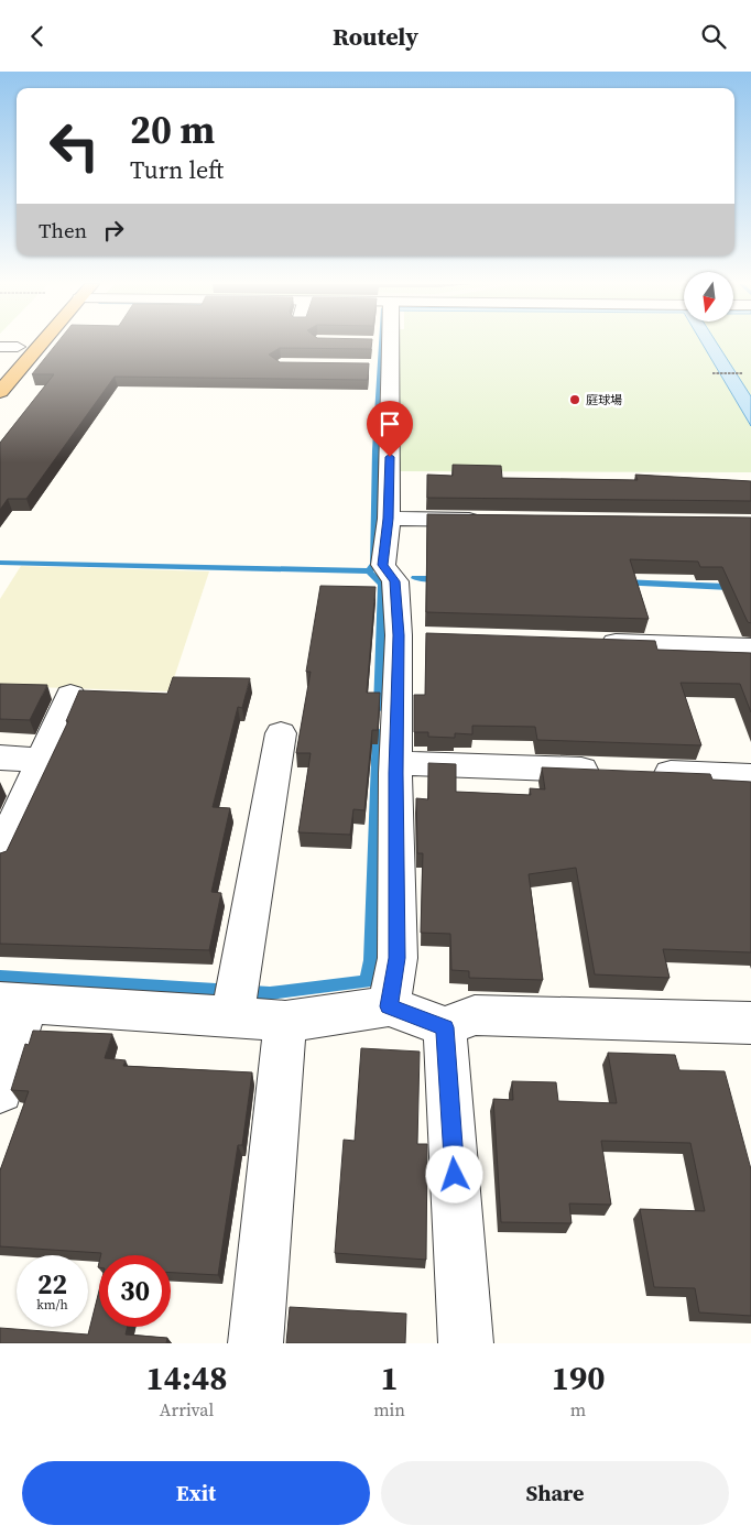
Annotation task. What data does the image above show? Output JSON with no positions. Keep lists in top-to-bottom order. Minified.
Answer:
{"places":["庭球場"],"north":"bottom","page":{"header":"Routely","turn":["20 m","Turn left"],"then":"Then","speed":"22 km/h","limit":"30","eta":["14:48","Arrival","1","min","190","m"],"buttons":["Exit","Share"]}}
